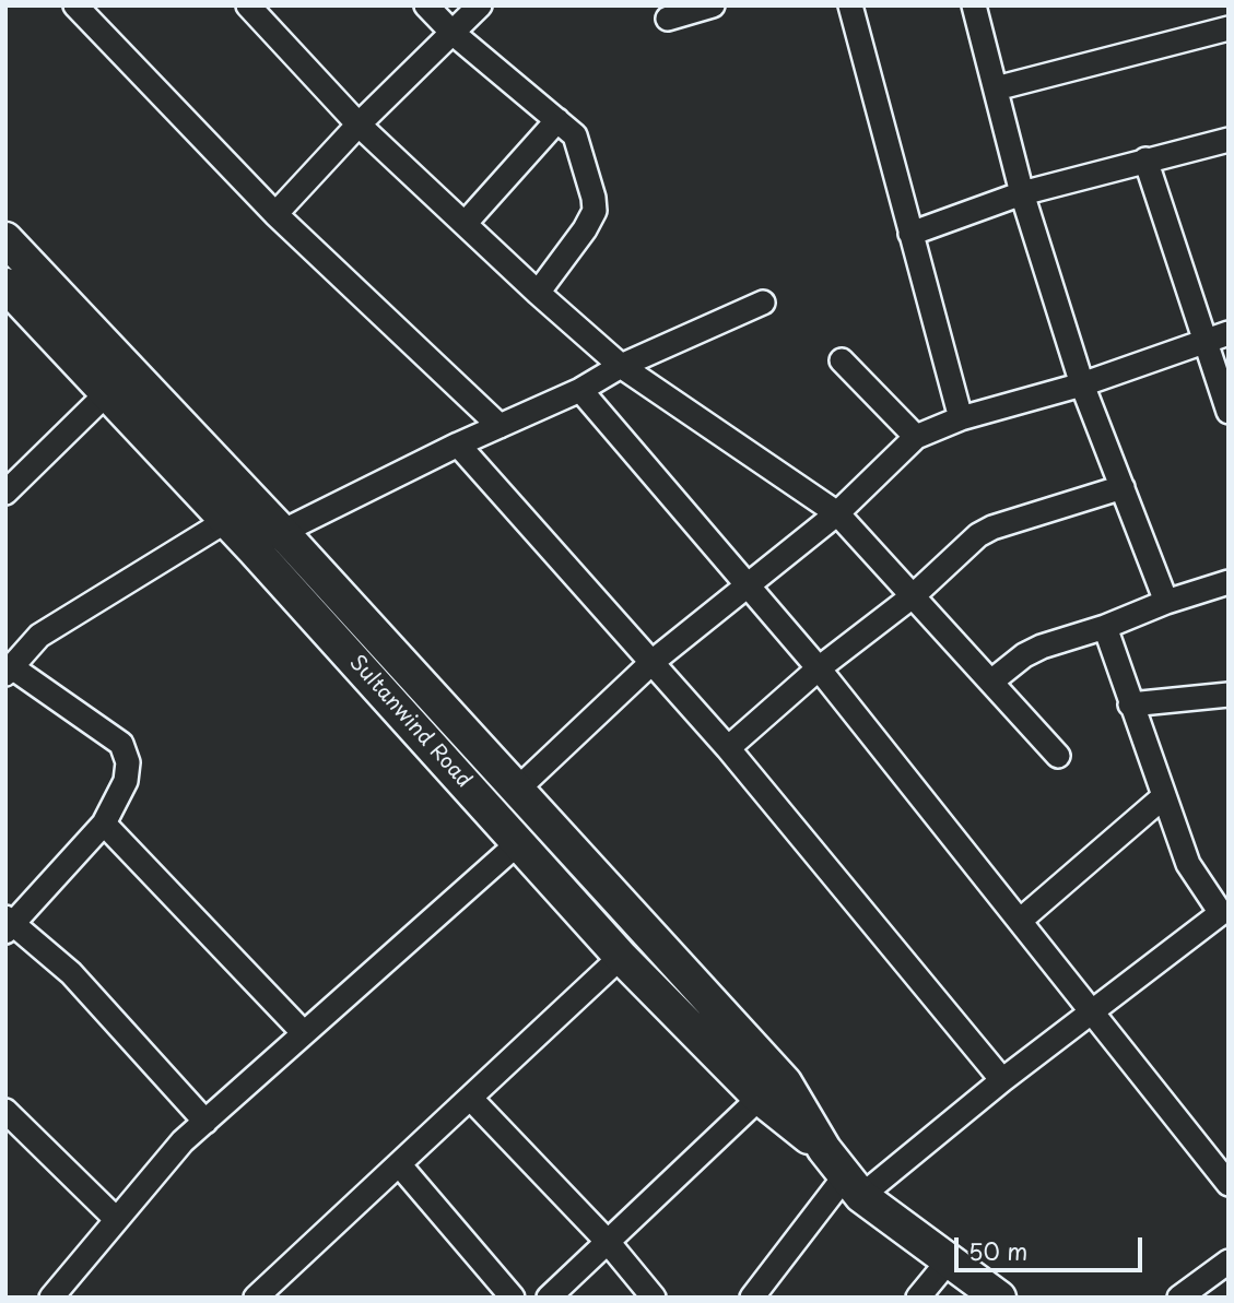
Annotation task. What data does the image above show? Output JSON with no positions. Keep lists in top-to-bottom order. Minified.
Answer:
{"streets":{"main road":["Sultanwind Road"]},"scale_bar":"50 m"}
